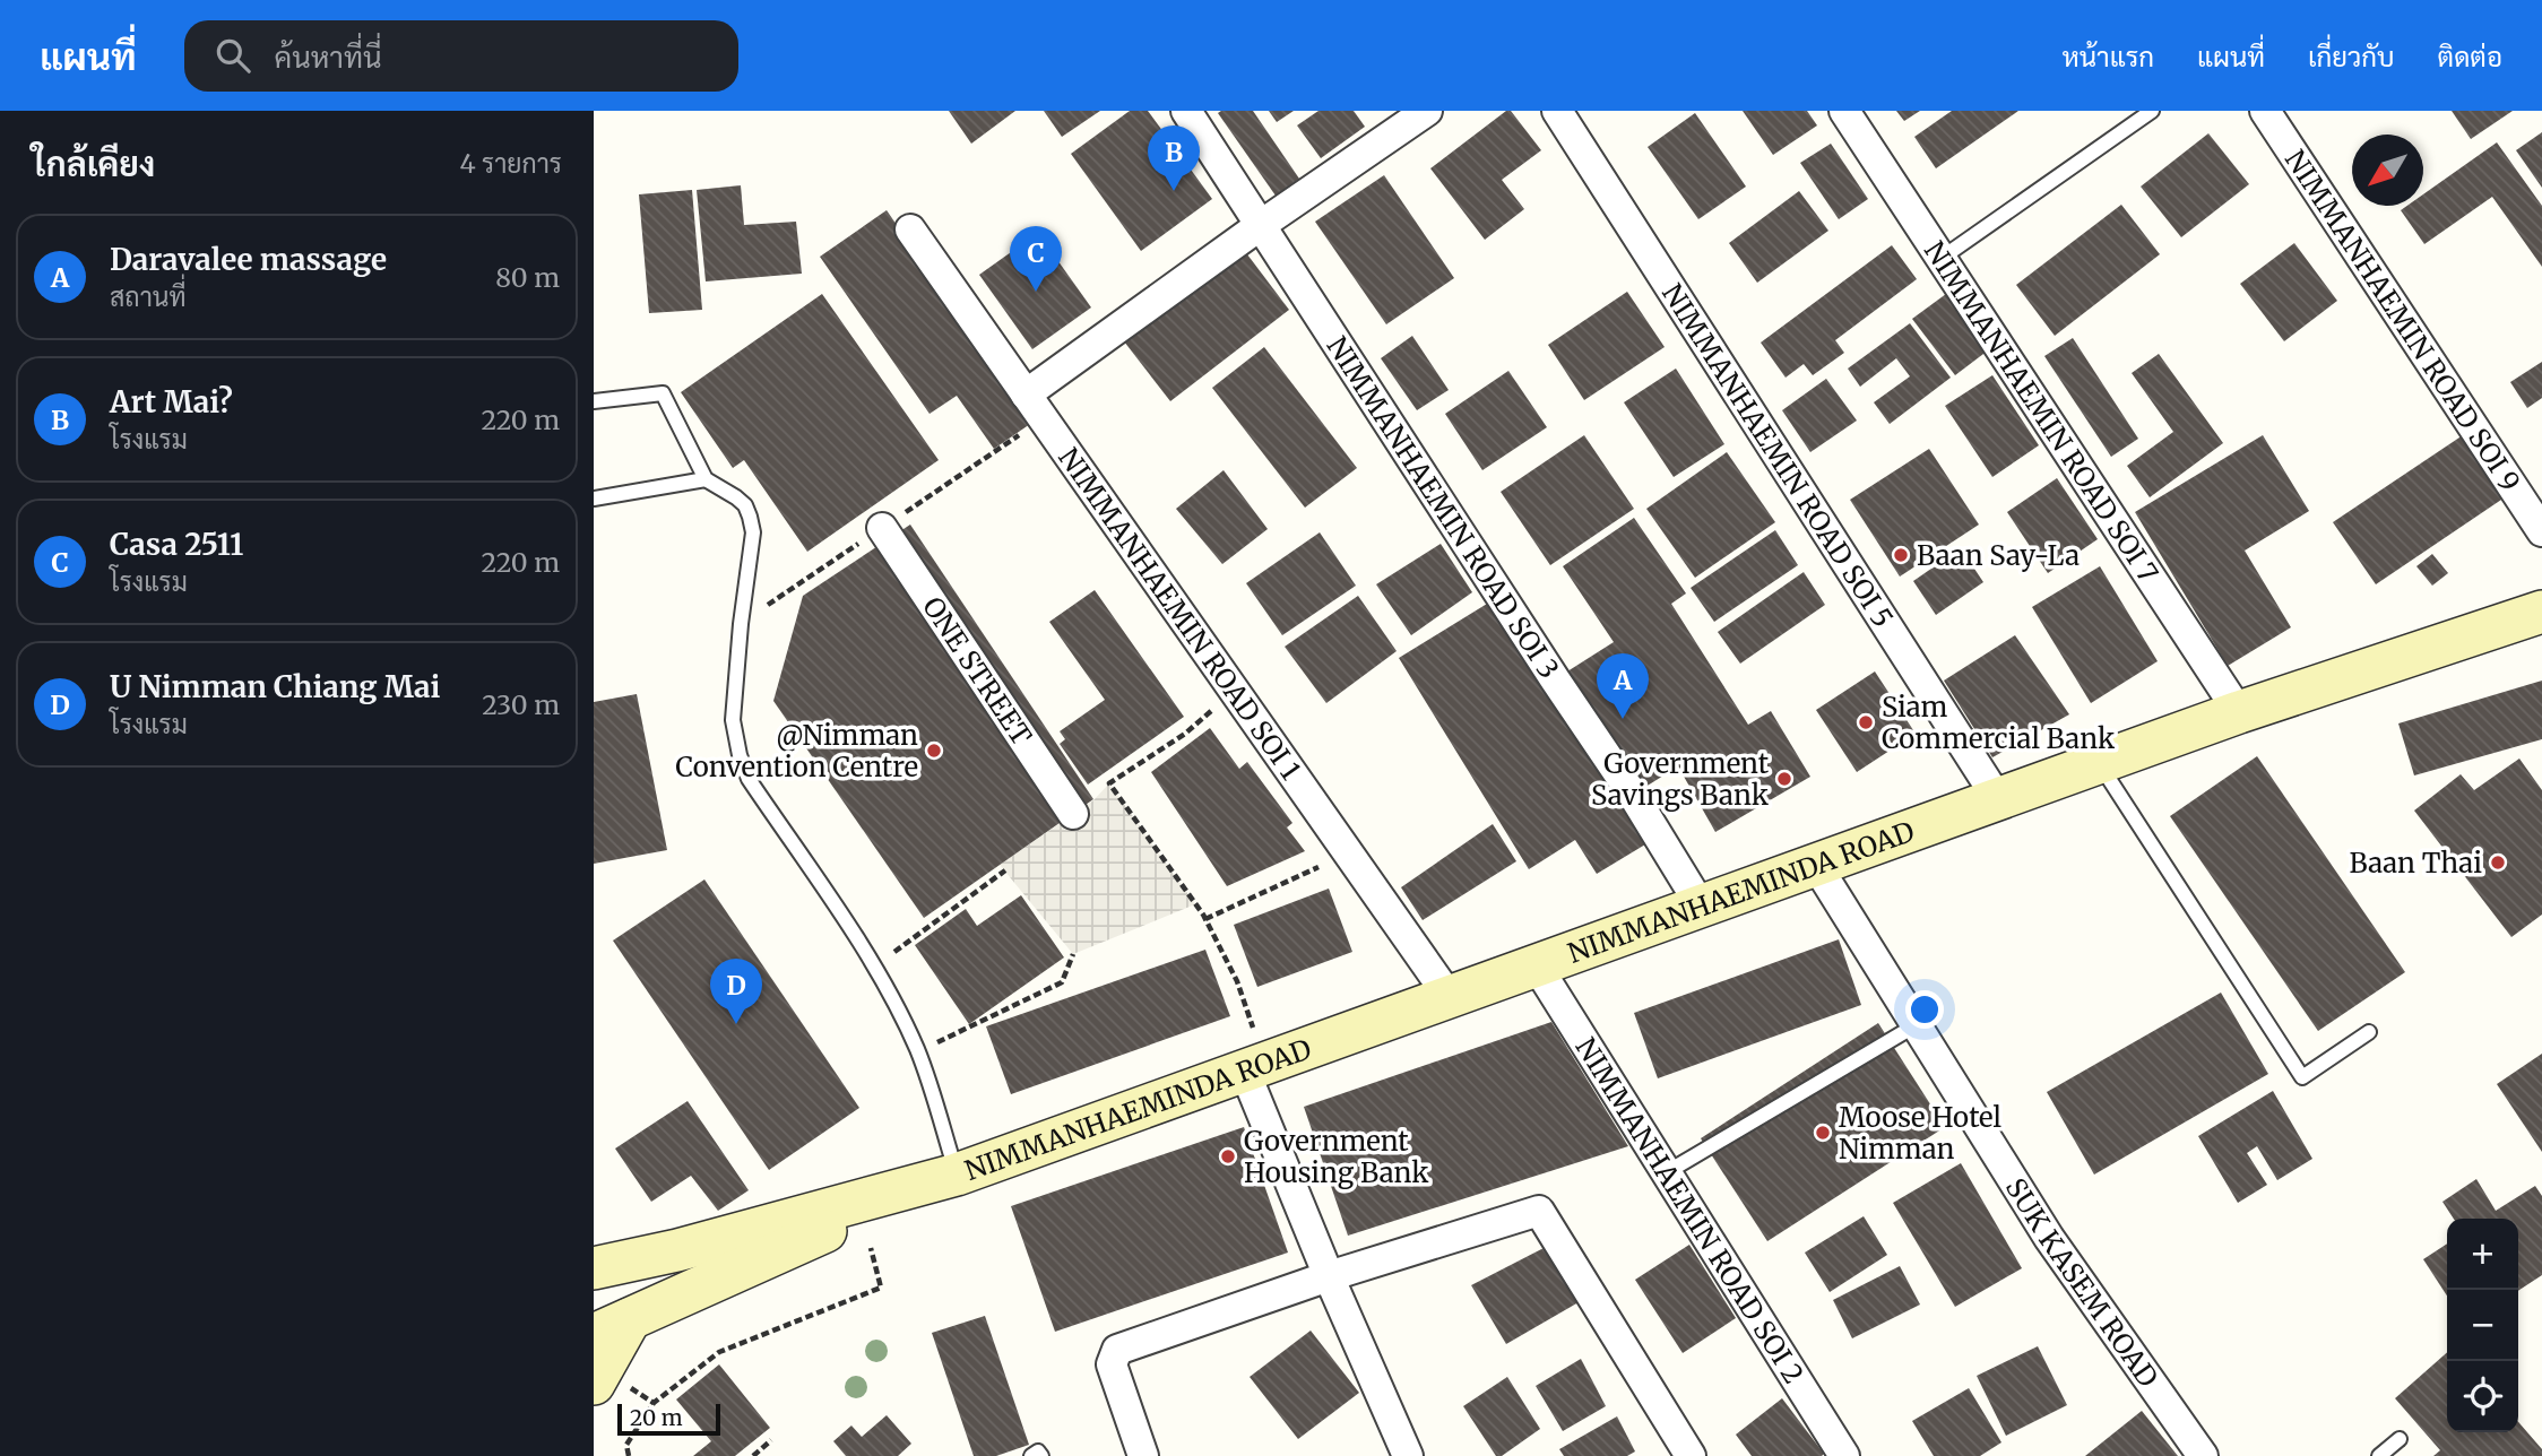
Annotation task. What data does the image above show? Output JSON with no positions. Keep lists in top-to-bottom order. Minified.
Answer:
{"streets":{"main road":["NIMMANHAEMINDA ROAD"],"street":["NIMMANHAEMIN ROAD SOI 9","NIMMANHAEMIN ROAD SOI 7","NIMMANHAEMIN ROAD SOI 5","NIMMANHAEMIN ROAD SOI 3","NIMMANHAEMIN ROAD SOI 1","ONE STREET","NIMMANHAEMIN ROAD SOI 2","SUK KASEM ROAD"]},"crossings":[["NIMMANHAEMIN ROAD SOI 7","NIMMANHAEMINDA ROAD"],["NIMMANHAEMIN ROAD SOI 5","NIMMANHAEMINDA ROAD"],["NIMMANHAEMIN ROAD SOI 3","NIMMANHAEMINDA ROAD"],["NIMMANHAEMIN ROAD SOI 1","NIMMANHAEMINDA ROAD"],["NIMMANHAEMINDA ROAD","NIMMANHAEMIN ROAD SOI 2"],["NIMMANHAEMINDA ROAD","SUK KASEM ROAD"]],"places":["Baan Say-La","Siam Commercial Bank","@Nimman Convention Centre","Government Savings Bank","Baan Thai","Moose Hotel Nimman","Government Housing Bank"],"scale_bar":"20 m","north":"bottom left","page":{"header":"แผนที่","search":"ค้นหาที่นี่","nav":["หน้าแรก","แผนที่","เกี่ยวกับ","ติดต่อ"],"heading":["ใกล้เคียง","4 รายการ"],"pins":["B","C","A","D"],"list":[{"mark":"A","name":"Daravalee massage","note":"สถานที่","value":"80 m"},{"mark":"B","name":"Art Mai?","note":"โรงแรม","value":"220 m"},{"mark":"C","name":"Casa 2511","note":"โรงแรม","value":"220 m"},{"mark":"D","name":"U Nimman Chiang Mai","note":"โรงแรม","value":"230 m"}],"map_buttons":["+","−"],"scale":"20 m"}}
